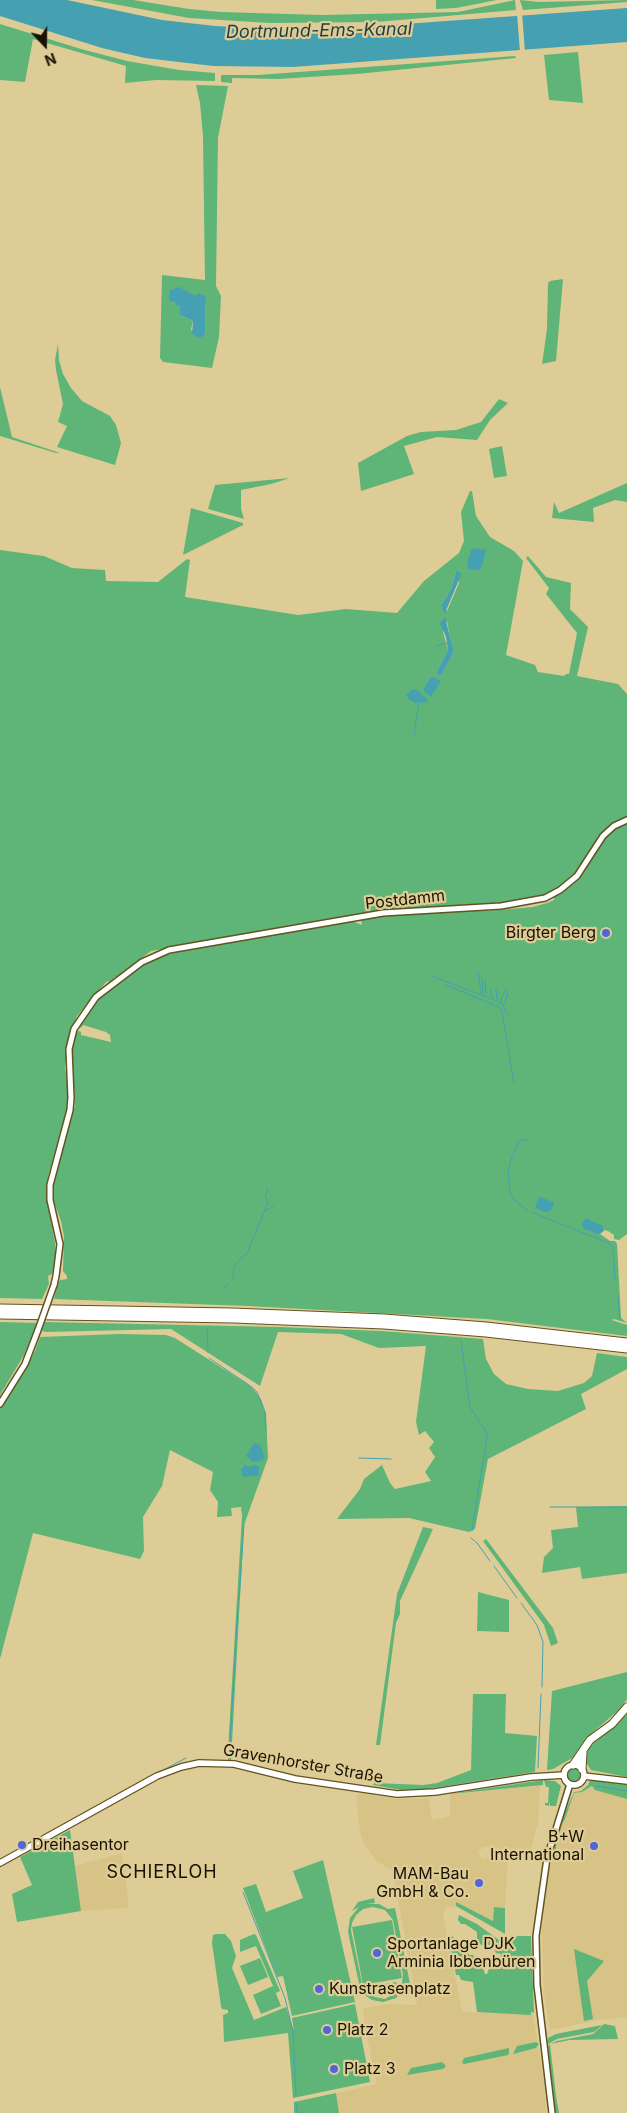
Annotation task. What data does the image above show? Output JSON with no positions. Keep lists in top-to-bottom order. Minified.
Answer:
{"streets":{"main road":["Gravenhorster Straße"],"street":["Postdamm"]},"districts":["SCHIERLOH"],"water":["Dortmund-Ems-Kanal"],"places":["Birgter Berg","Dreihasentor","B+W International","MAM-Bau GmbH & Co.","Sportanlage DJK Arminia Ibbenbüren","Kunstrasenplatz","Platz 2","Platz 3"],"north":"bottom"}
